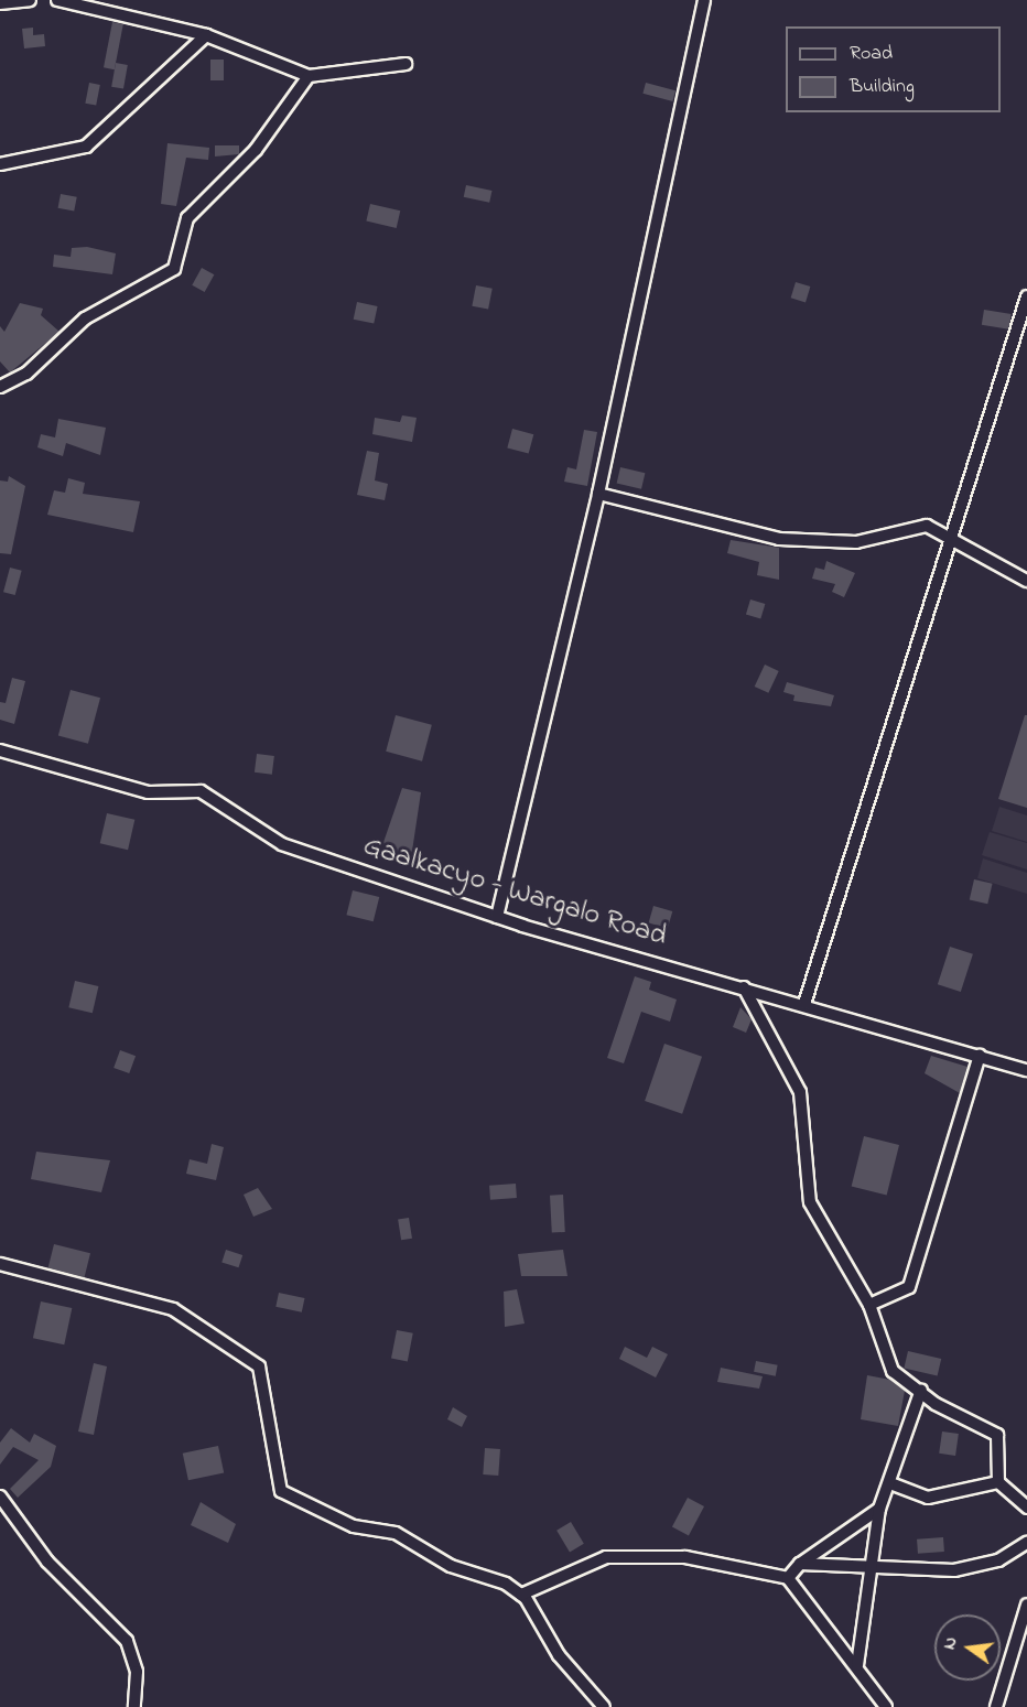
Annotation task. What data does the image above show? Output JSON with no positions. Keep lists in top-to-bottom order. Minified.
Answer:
{"streets":{"street":["Gaalkacyo - Wargalo Road"]},"legend":["Road","Building"],"north":"left"}
